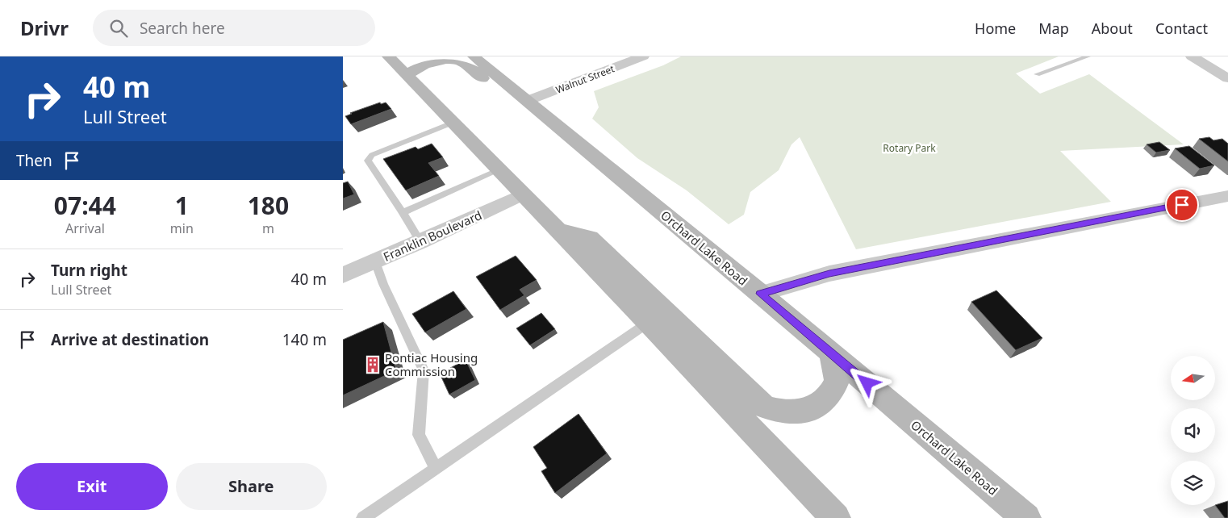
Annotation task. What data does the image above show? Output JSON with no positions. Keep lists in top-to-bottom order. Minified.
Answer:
{"streets":{"main road":["Orchard Lake Road"],"street":["Walnut Street","Franklin Boulevard"]},"crossings":[["Walnut Street","Orchard Lake Road"]],"parks":["Rotary Park"],"places":{"building":["Pontiac Housing Commission"]},"north":"left","page":{"header":"Drivr","search":"Search here","nav":["Home","Map","About","Contact"],"turn":["40 m","Lull Street"],"then":"Then","eta":["07:44","Arrival","1","min","180","m"],"list":[{"name":"Turn right","note":"Lull Street","value":"40 m"},{"name":"Arrive at destination","value":"140 m"}],"buttons":["Exit","Share"]}}
